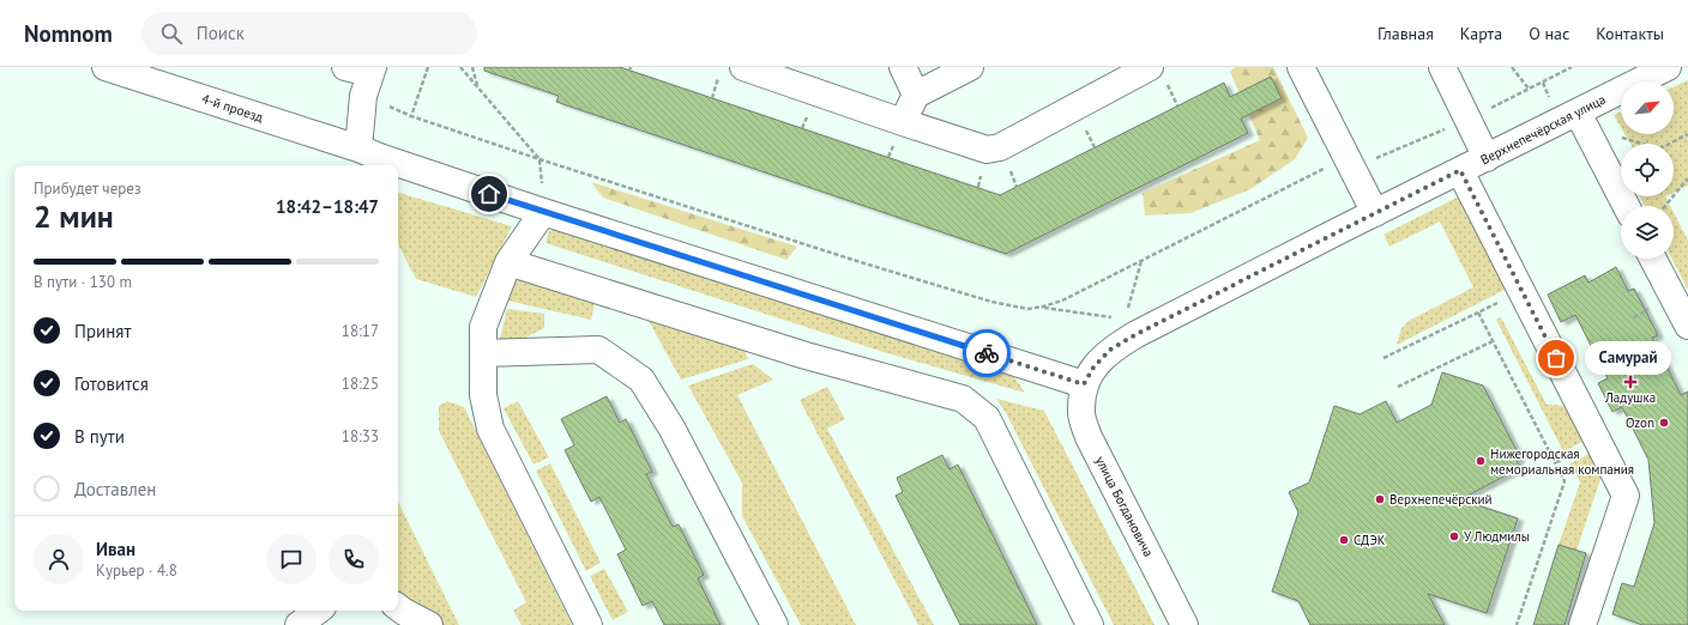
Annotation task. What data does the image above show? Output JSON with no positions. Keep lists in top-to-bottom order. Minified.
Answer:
{"streets":{"street":["4-й проезд","Верхнепечёрская улица","улица Богдановича"]},"crossings":[["Верхнепечёрская улица","улица Богдановича"]],"places":{"other":["Самурай","Ozon","Нижегородская мемориальная компания","Верхнепечёрский","У Людмилы","СДЭК"],"health":["Ладушка"]},"north":"top right","page":{"header":"Nomnom","search":"Поиск","nav":["Главная","Карта","О нас","Контакты"],"heading":["2 мин","Прибудет через","18:42–18:47"],"panel":["Иван","Курьер · 4.8"],"bar":"В пути · 130 m","list":[["Принят","18:17"],["Готовится","18:25"],["В пути","18:33"],"Доставлен"],"bubble":"Самурай"}}
